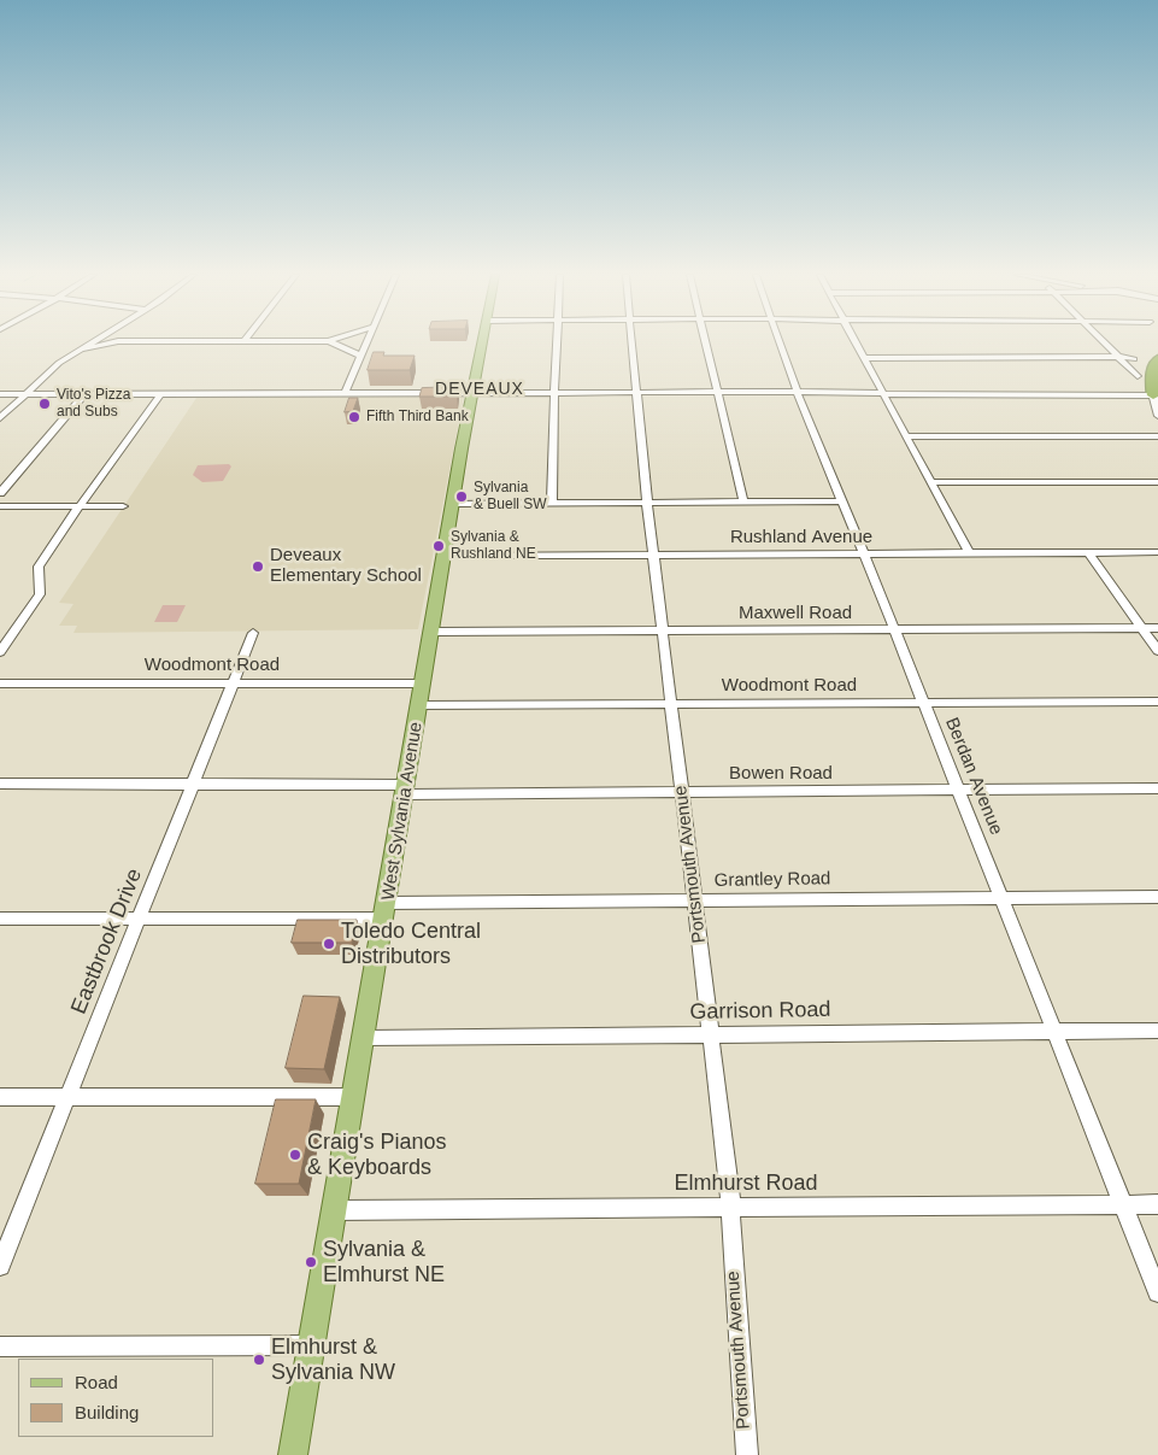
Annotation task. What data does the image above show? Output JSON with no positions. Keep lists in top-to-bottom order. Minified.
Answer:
{"streets":{"main road":["West Sylvania Avenue"],"street":["Rushland Avenue","Maxwell Road","Woodmont Road","Bowen Road","Berdan Avenue","Portsmouth Avenue","Grantley Road","Eastbrook Drive","Garrison Road","Elmhurst Road"]},"crossings":[["Rushland Avenue","Berdan Avenue"],["Rushland Avenue","West Sylvania Avenue"],["Rushland Avenue","Portsmouth Avenue"],["Maxwell Road","Berdan Avenue"],["Maxwell Road","West Sylvania Avenue"],["Maxwell Road","Portsmouth Avenue"],["Woodmont Road","Berdan Avenue"],["Woodmont Road","West Sylvania Avenue"],["Woodmont Road","Portsmouth Avenue"],["Woodmont Road","Eastbrook Drive"],["Bowen Road","Berdan Avenue"],["Bowen Road","West Sylvania Avenue"],["Bowen Road","Portsmouth Avenue"],["Bowen Road","Eastbrook Drive"],["Berdan Avenue","Grantley Road"],["Berdan Avenue","Garrison Road"],["Berdan Avenue","Elmhurst Road"],["West Sylvania Avenue","Grantley Road"],["West Sylvania Avenue","Garrison Road"],["West Sylvania Avenue","Elmhurst Road"],["Portsmouth Avenue","Grantley Road"],["Portsmouth Avenue","Garrison Road"],["Portsmouth Avenue","Elmhurst Road"],["Grantley Road","Eastbrook Drive"]],"districts":["DEVEAUX"],"places":["Vito's Pizza and Subs","Fifth Third Bank","Sylvania & Buell SW","Sylvania & Rushland NE","Deveaux Elementary School","Toledo Central Distributors","Craig's Pianos & Keyboards","Sylvania & Elmhurst NE","Elmhurst & Sylvania NW"],"legend":["Road","Building"]}
